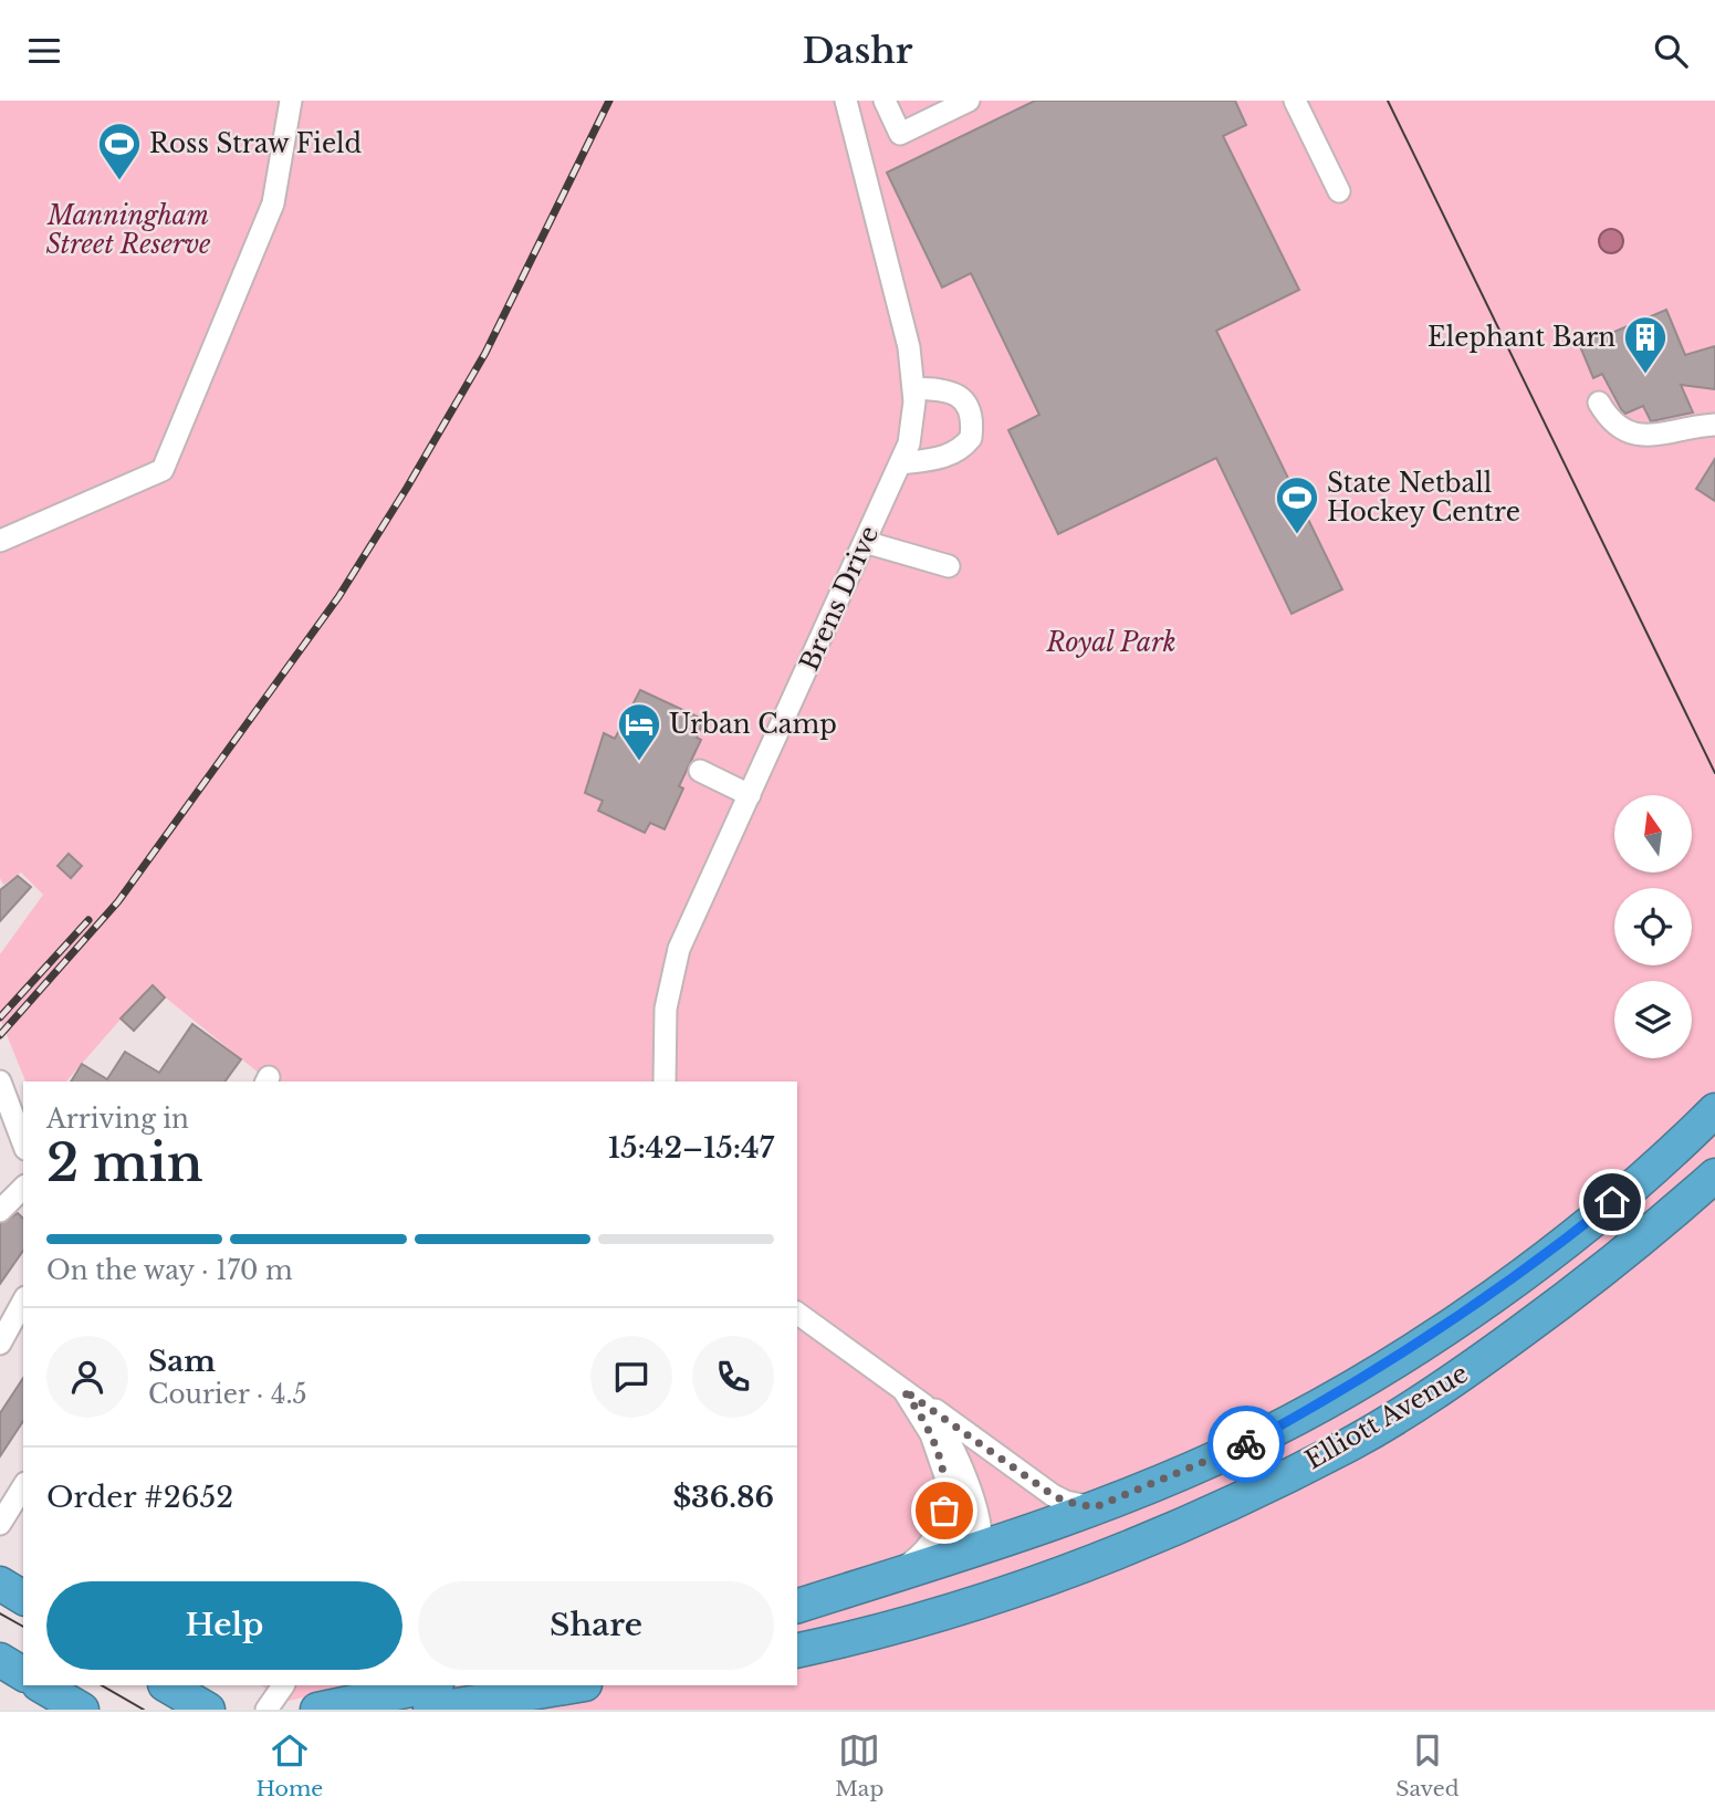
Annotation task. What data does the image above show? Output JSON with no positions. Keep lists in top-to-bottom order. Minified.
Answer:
{"streets":{"highway":["Elliott Avenue"],"street":["Brens Drive"]},"parks":["Manningham Street Reserve","Royal Park"],"places":{"sports":["Ross Straw Field","State Netball Hockey Centre"],"building":["Elephant Barn"],"hotel":["Urban Camp"]},"north":"top","page":{"header":"Dashr","heading":["2 min","Arriving in","15:42–15:47"],"panel":["Sam","Courier · 4.5","Order #2652","$36.86"],"bar":"On the way · 170 m","buttons":["Help","Share"],"tabs":["Home","Map","Saved"]}}
